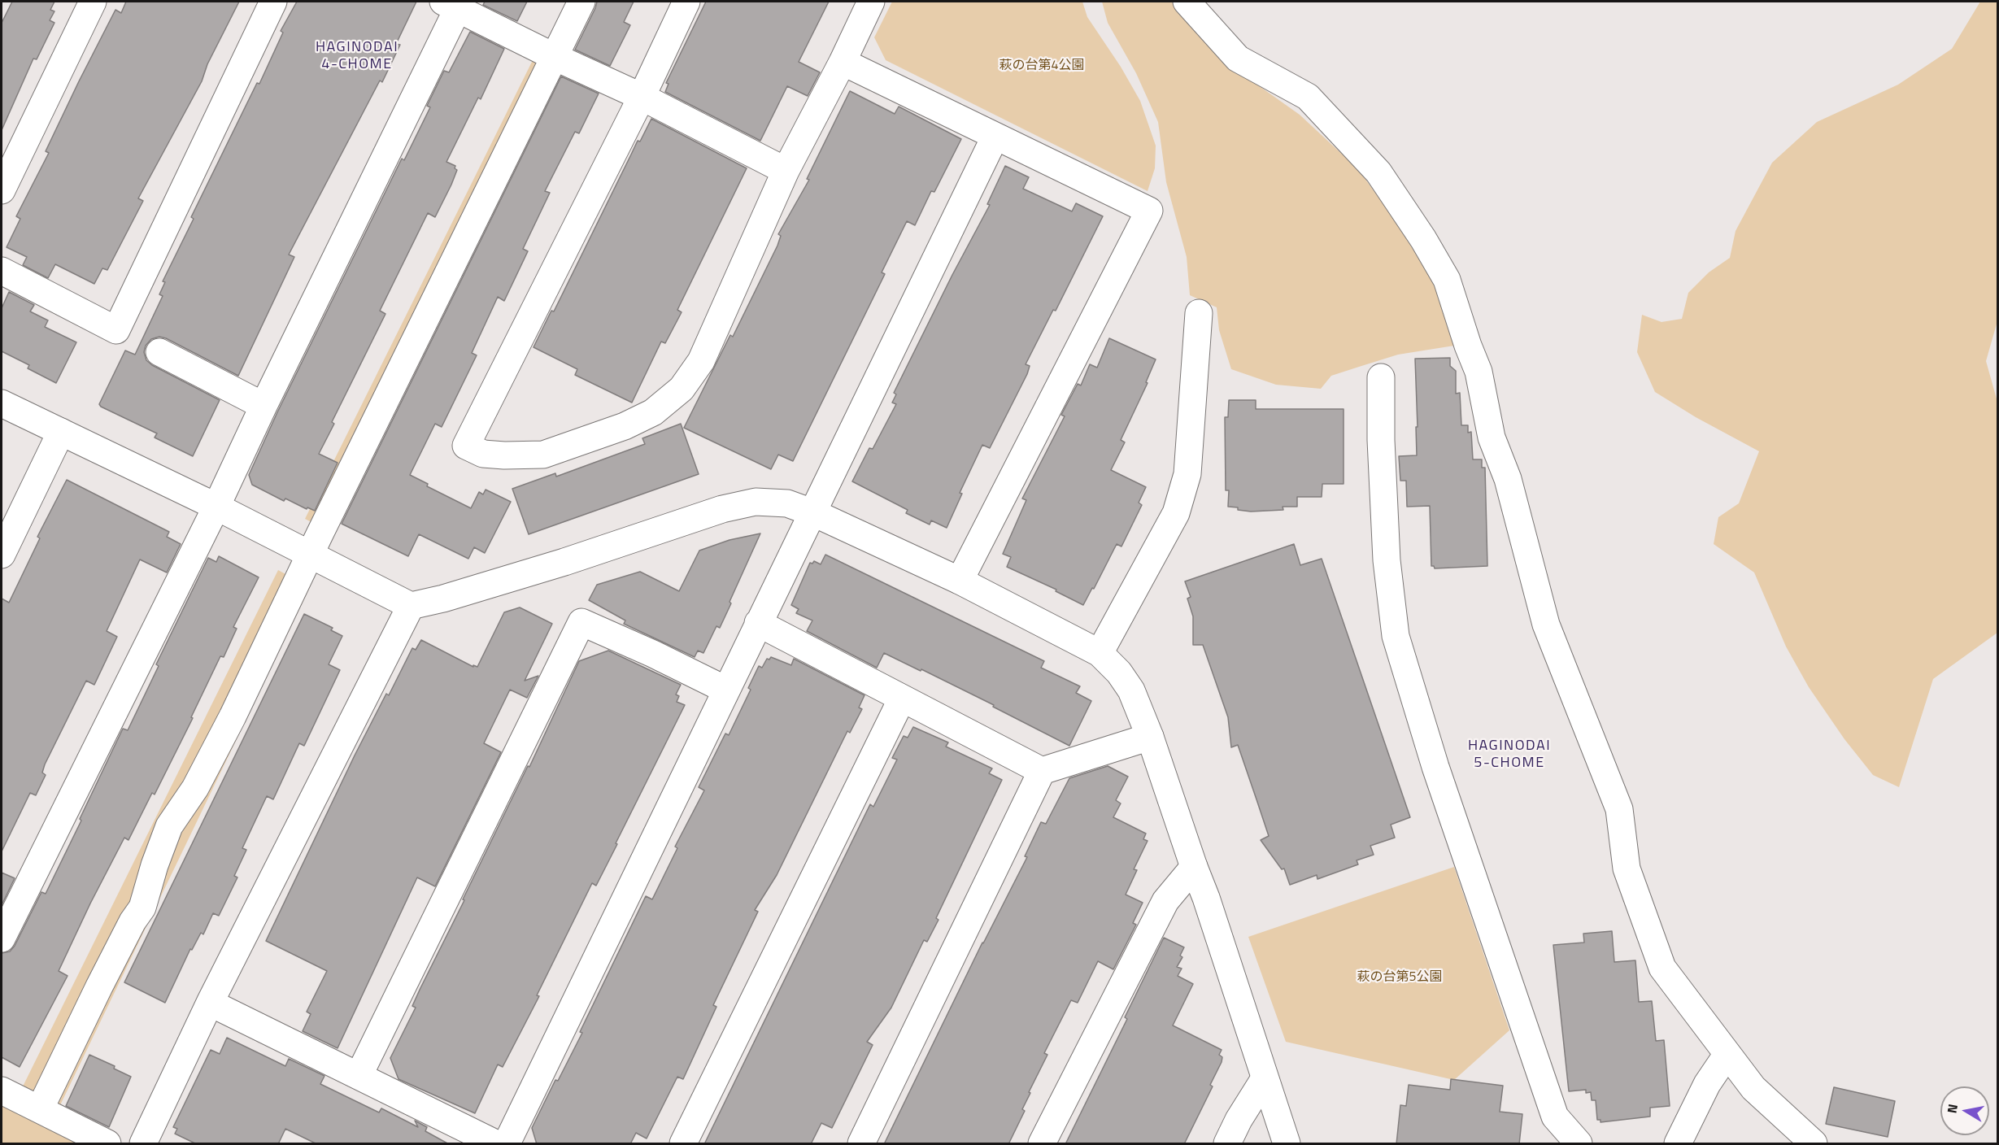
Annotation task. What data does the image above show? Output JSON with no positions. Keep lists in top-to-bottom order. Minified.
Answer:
{"districts":["HAGINODAI 4-CHOME","HAGINODAI 5-CHOME"],"parks":["萩の台第4公園","萩の台第5公園"],"north":"left"}
